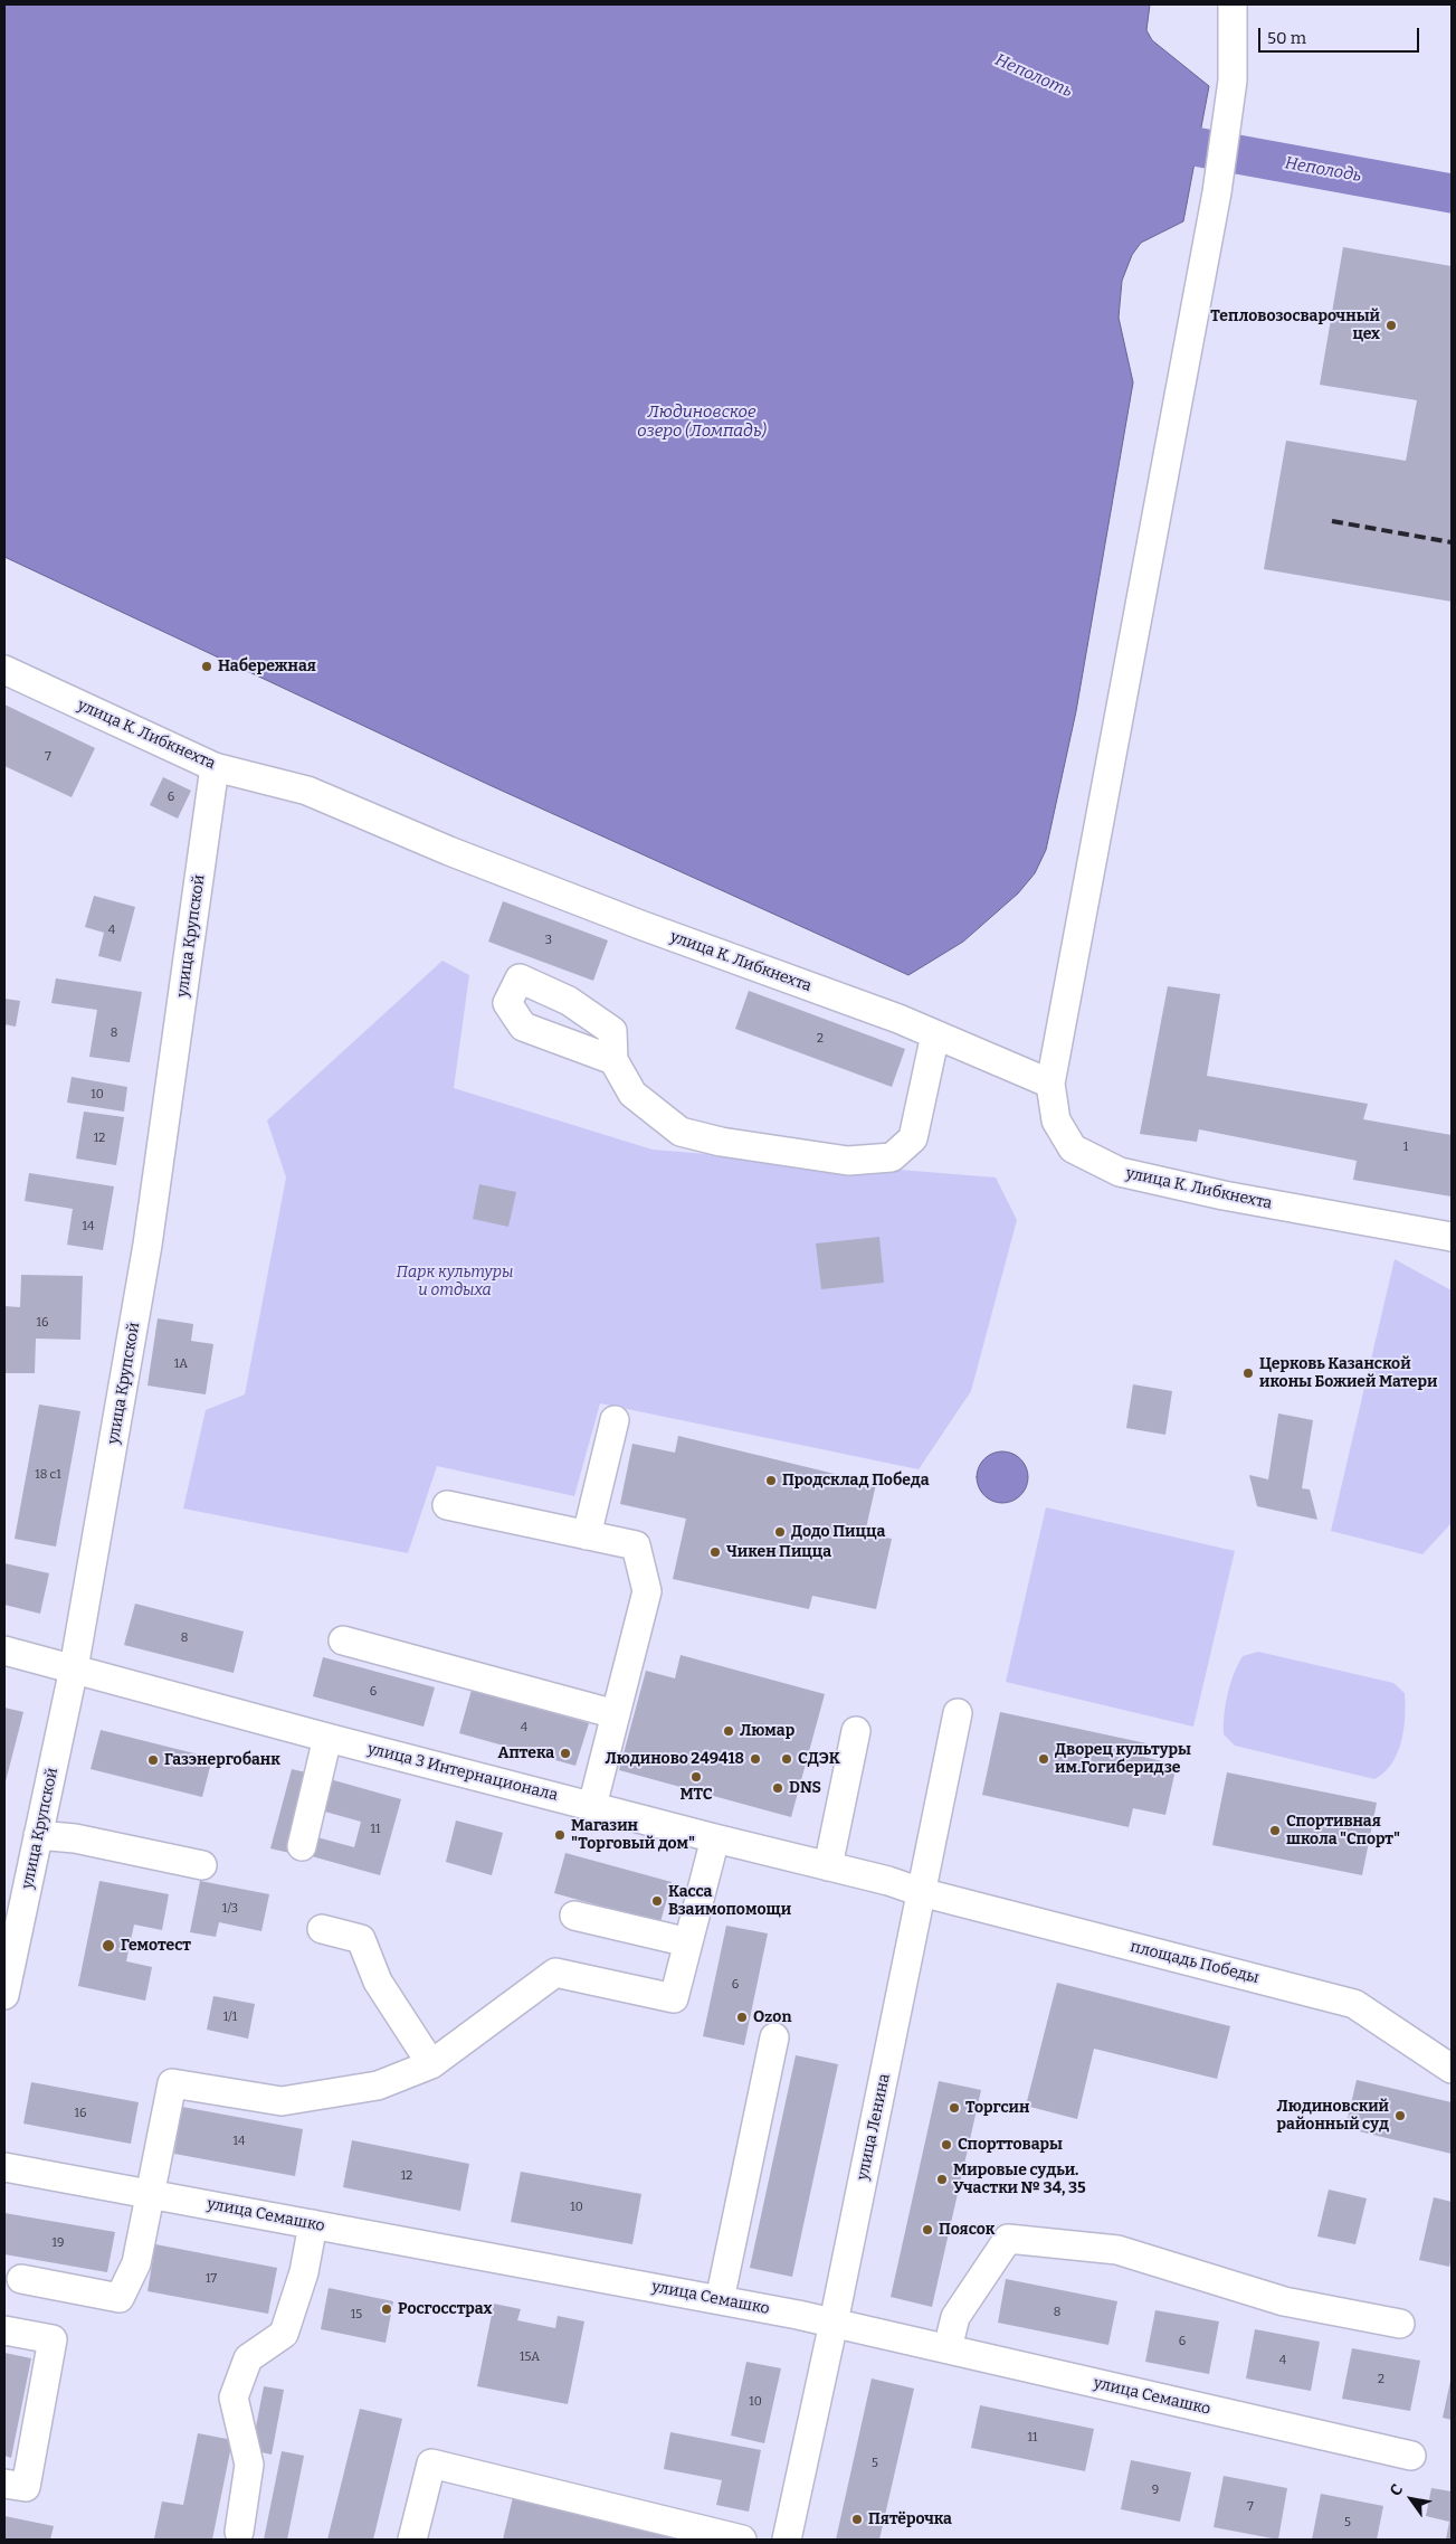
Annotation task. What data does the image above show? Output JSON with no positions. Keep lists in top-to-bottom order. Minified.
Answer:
{"streets":{"street":["улица К. Либкнехта","улица Крупской","улица 3 Интернационала","площадь Победы","улица Ленина","улица Семашко"]},"crossings":[["улица К. Либкнехта","улица Крупской"],["улица Крупской","улица 3 Интернационала"],["улица 3 Интернационала","площадь Победы"],["улица 3 Интернационала","улица Ленина"],["площадь Победы","улица Ленина"],["улица Ленина","улица Семашко"]],"water":["Неполоть","Неполодь","Людиновское озеро (Ломпадь)"],"parks":["Парк культуры и отдыха"],"places":["Тепловозосварочный цех","Набережная","Церковь Казанской иконы Божией Матери","Продсклад Победа","Додо Пицца","Чикен Пицца","Люмар","Аптека","Людиново 249418","СДЭК","Дворец культуры им.Гогиберидзе","Газэнергобанк","МТС","DNS","Спортивная школа \"Спорт\"","Магазин \"Торговый дом\"","Касса Взаимопомощи","Гемотест","Ozon","Торгсин","Людиновский районный суд","Спорттовары","Мировые судьи. Участки № 34, 35","Поясок","Росгосстрах","Пятёрочка"],"house_numbers":["7","6","4","3","8","2","10","12","1","14","16","1А","18 с1","8","6","4","11","1/3","6","1/1","16","14","12","10","19","17","8","15","6","15А","4","2","10","11","5","9","7","5"],"scale_bar":"50 m","north":"top left"}
